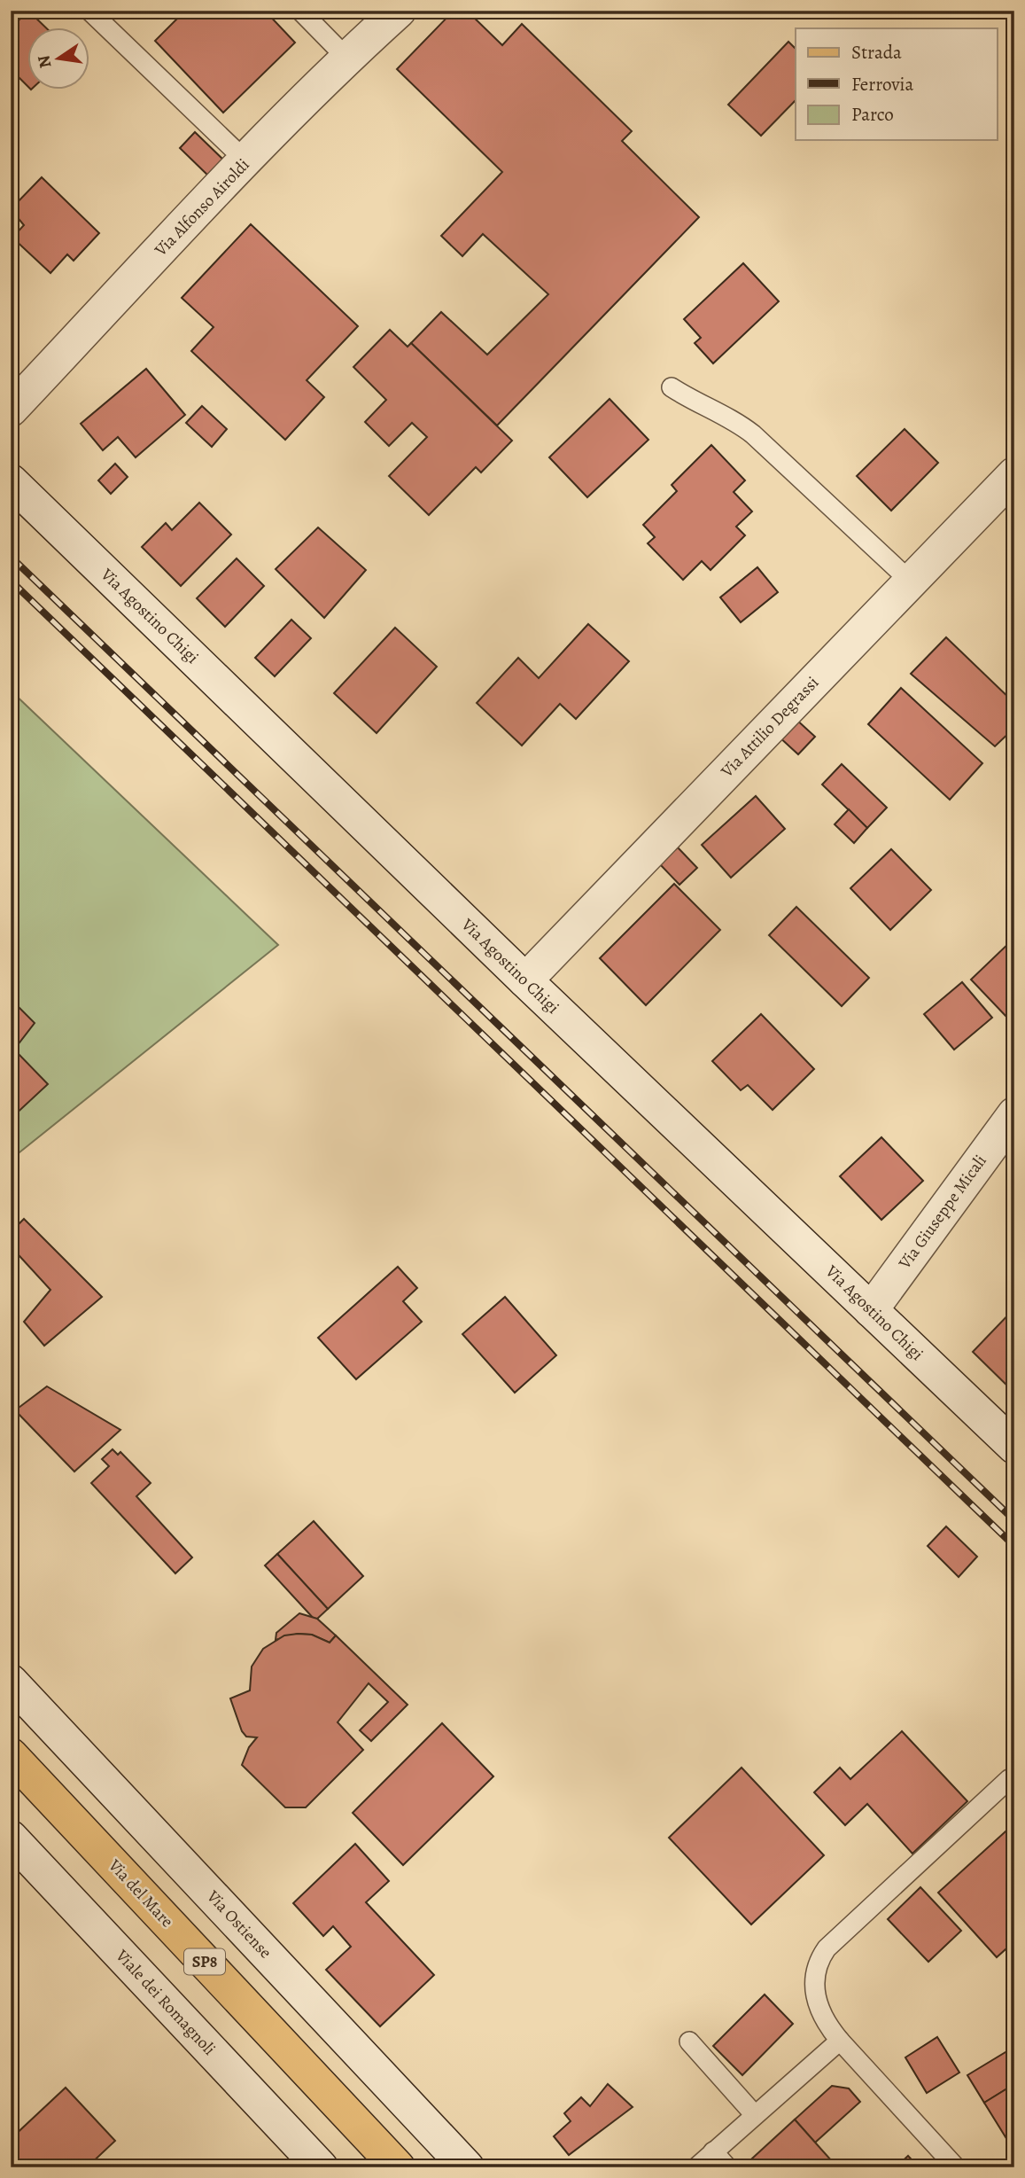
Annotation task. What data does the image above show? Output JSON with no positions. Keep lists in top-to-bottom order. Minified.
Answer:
{"streets":{"main road":["Via del Mare","SP8"],"street":["Via Alfonso Airoldi","Via Agostino Chigi","Via Attilio Degrassi","Via Giuseppe Micali","Via Ostiense","Viale dei Romagnoli"]},"crossings":[["Via Agostino Chigi","Via Attilio Degrassi"],["Via Agostino Chigi","Via Giuseppe Micali"]],"legend":["Strada","Ferrovia","Parco"],"north":"left"}
